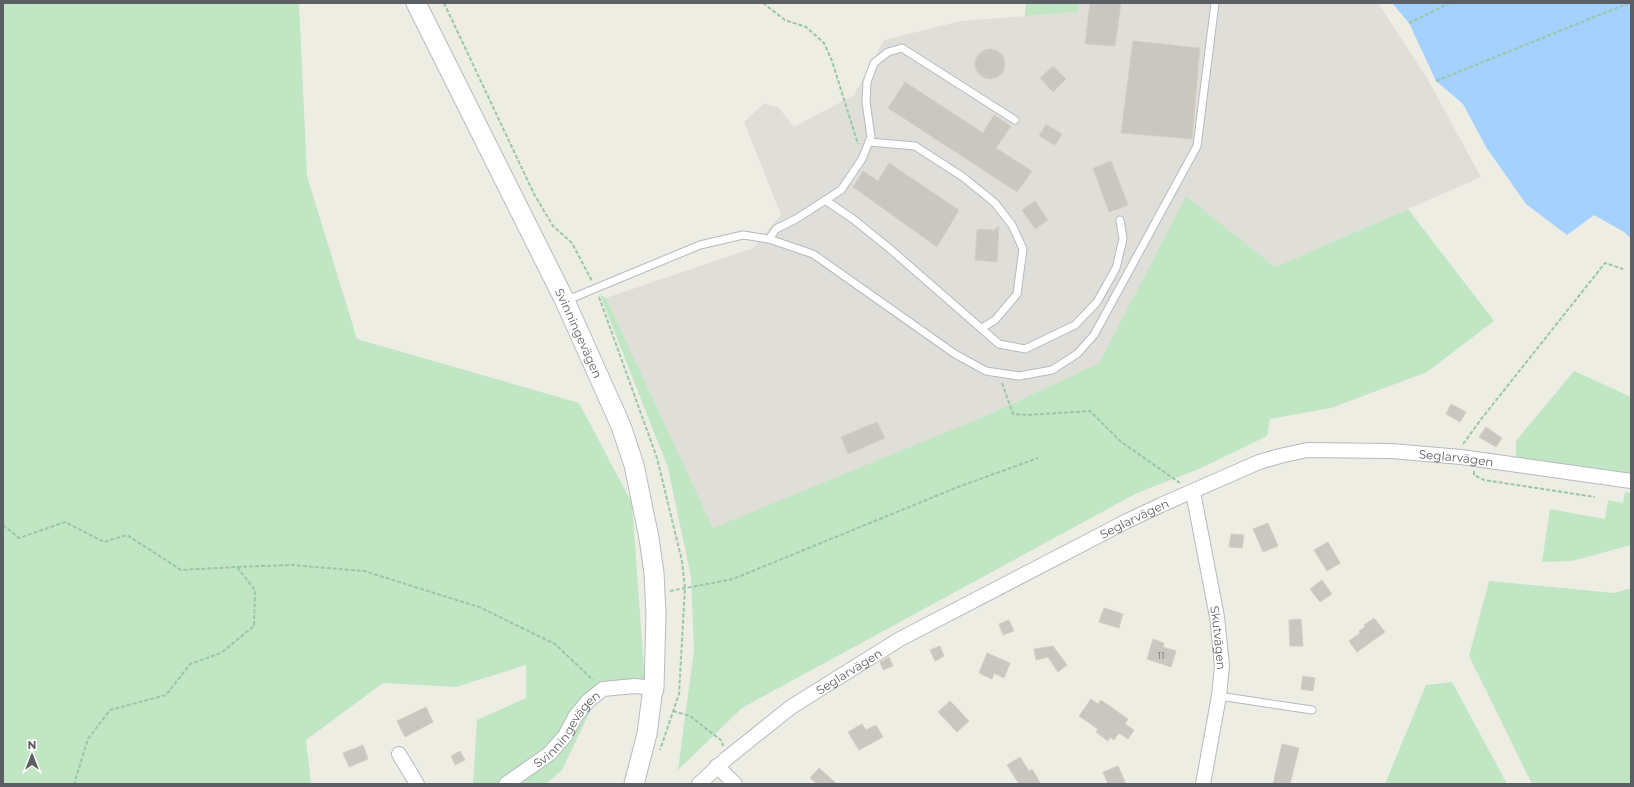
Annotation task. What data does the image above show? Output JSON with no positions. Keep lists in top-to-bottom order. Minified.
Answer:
{"streets":{"main road":["Svinningevägen"],"street":["Seglarvägen","Skutvägen"]},"crossings":[["Seglarvägen","Skutvägen"]],"house_numbers":["11"],"north":"top"}
